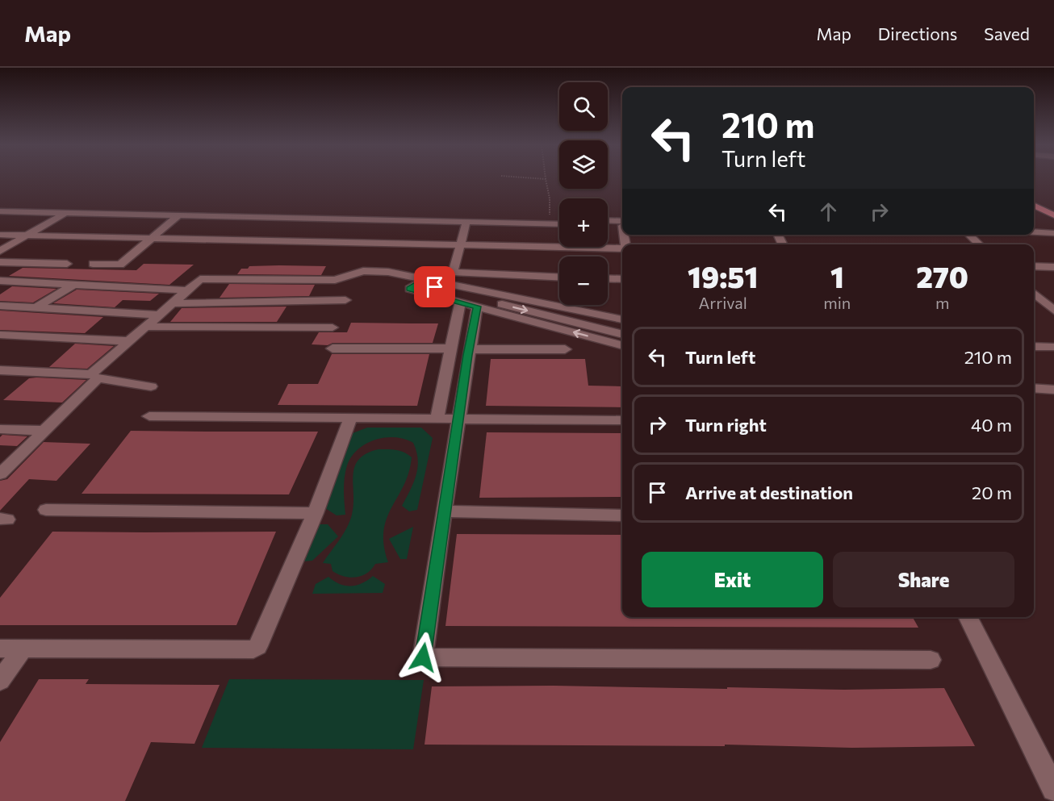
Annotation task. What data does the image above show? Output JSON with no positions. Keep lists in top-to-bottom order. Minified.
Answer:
{"page":{"header":"Map","nav":["Map","Directions","Saved"],"map_buttons":["+","−"],"turn":["210 m","Turn left"],"eta":["19:51","Arrival","1","min","270","m"],"list":[{"name":"Turn left","value":"210 m"},{"name":"Turn right","value":"40 m"},{"name":"Arrive at destination","value":"20 m"}],"buttons":["Exit","Share"]}}
